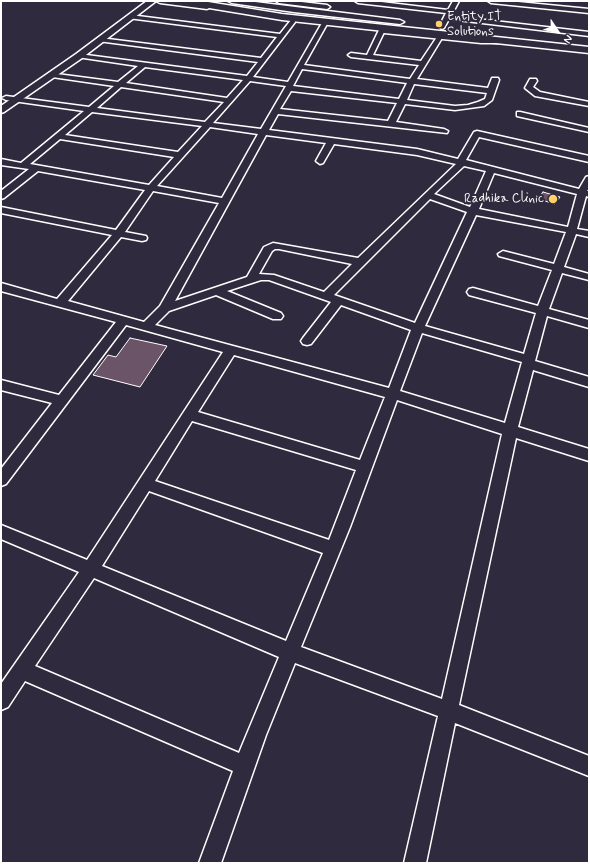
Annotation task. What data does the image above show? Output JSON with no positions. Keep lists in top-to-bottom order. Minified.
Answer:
{"places":["Entity IT Solutions","Radhika Clinic"],"north":"bottom right"}
